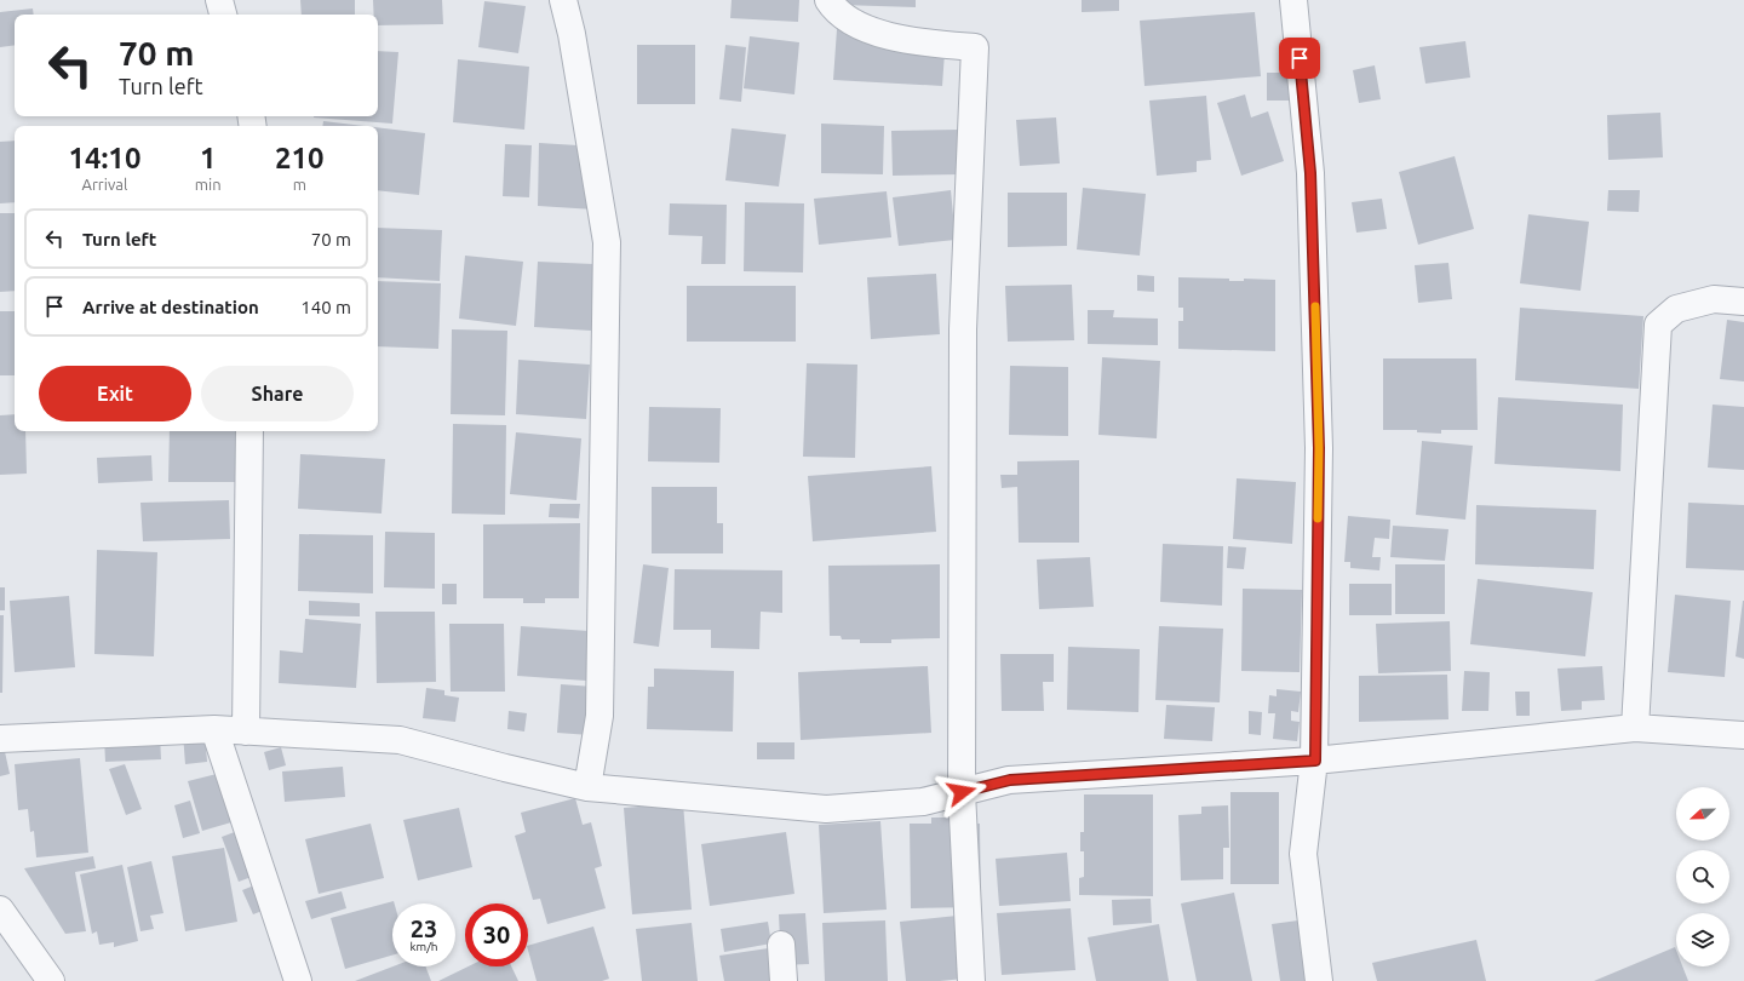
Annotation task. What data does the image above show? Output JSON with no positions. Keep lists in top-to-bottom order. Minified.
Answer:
{"north":"left","page":{"turn":["70 m","Turn left"],"eta":["14:10","Arrival","1","min","210","m"],"list":[{"name":"Turn left","value":"70 m"},{"name":"Arrive at destination","value":"140 m"}],"buttons":["Exit","Share"],"speed":"23 km/h","limit":"30"}}
